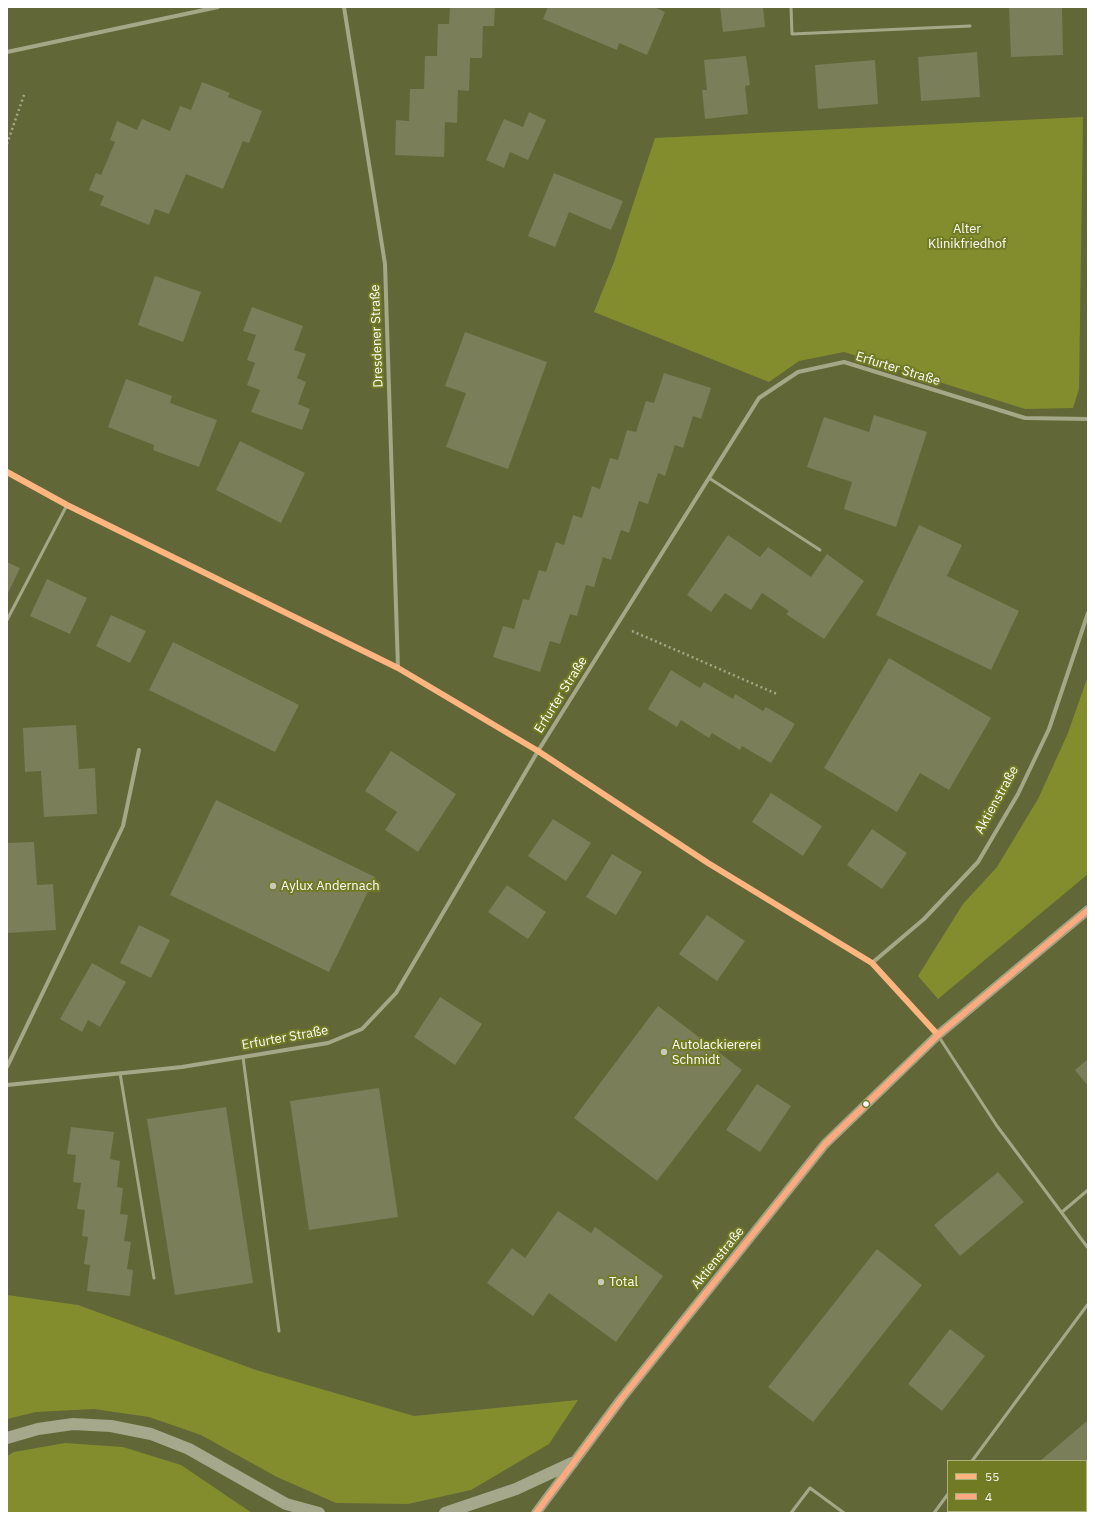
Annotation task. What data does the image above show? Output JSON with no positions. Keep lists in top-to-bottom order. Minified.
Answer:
{"streets":{"street":["Dresdener Straße","Erfurter Straße","Aktienstraße"]},"parks":["Alter Klinikfriedhof"],"places":["Aylux Andernach","Autolackiererei Schmidt","Total"],"lines":["transit line 55","transit line 4"],"legend":["55","4"]}
